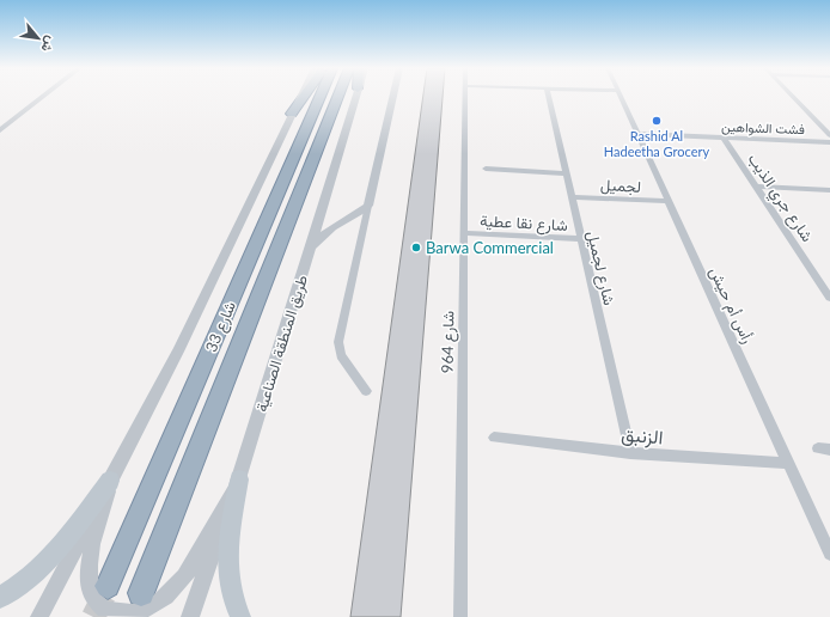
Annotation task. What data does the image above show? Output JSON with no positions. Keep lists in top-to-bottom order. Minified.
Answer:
{"streets":{"highway":["شارع 33"],"street":["فشت الشواهين","لجميل","شارع جري الذيب","شارع نقا عطية","شارع لجميل","رأس أم حيش","شارع 964","طريق المنطقة الصناعية","الزنبق"]},"crossings":[["فشت الشواهين","شارع جري الذيب"],["فشت الشواهين","رأس أم حيش"],["لجميل","شارع لجميل"],["لجميل","رأس أم حيش"],["شارع نقا عطية","شارع لجميل"],["شارع نقا عطية","شارع 964"],["شارع لجميل","الزنبق"],["رأس أم حيش","الزنبق"]],"places":["Rashid Al Hadeetha Grocery","Barwa Commercial"],"north":"bottom right"}
